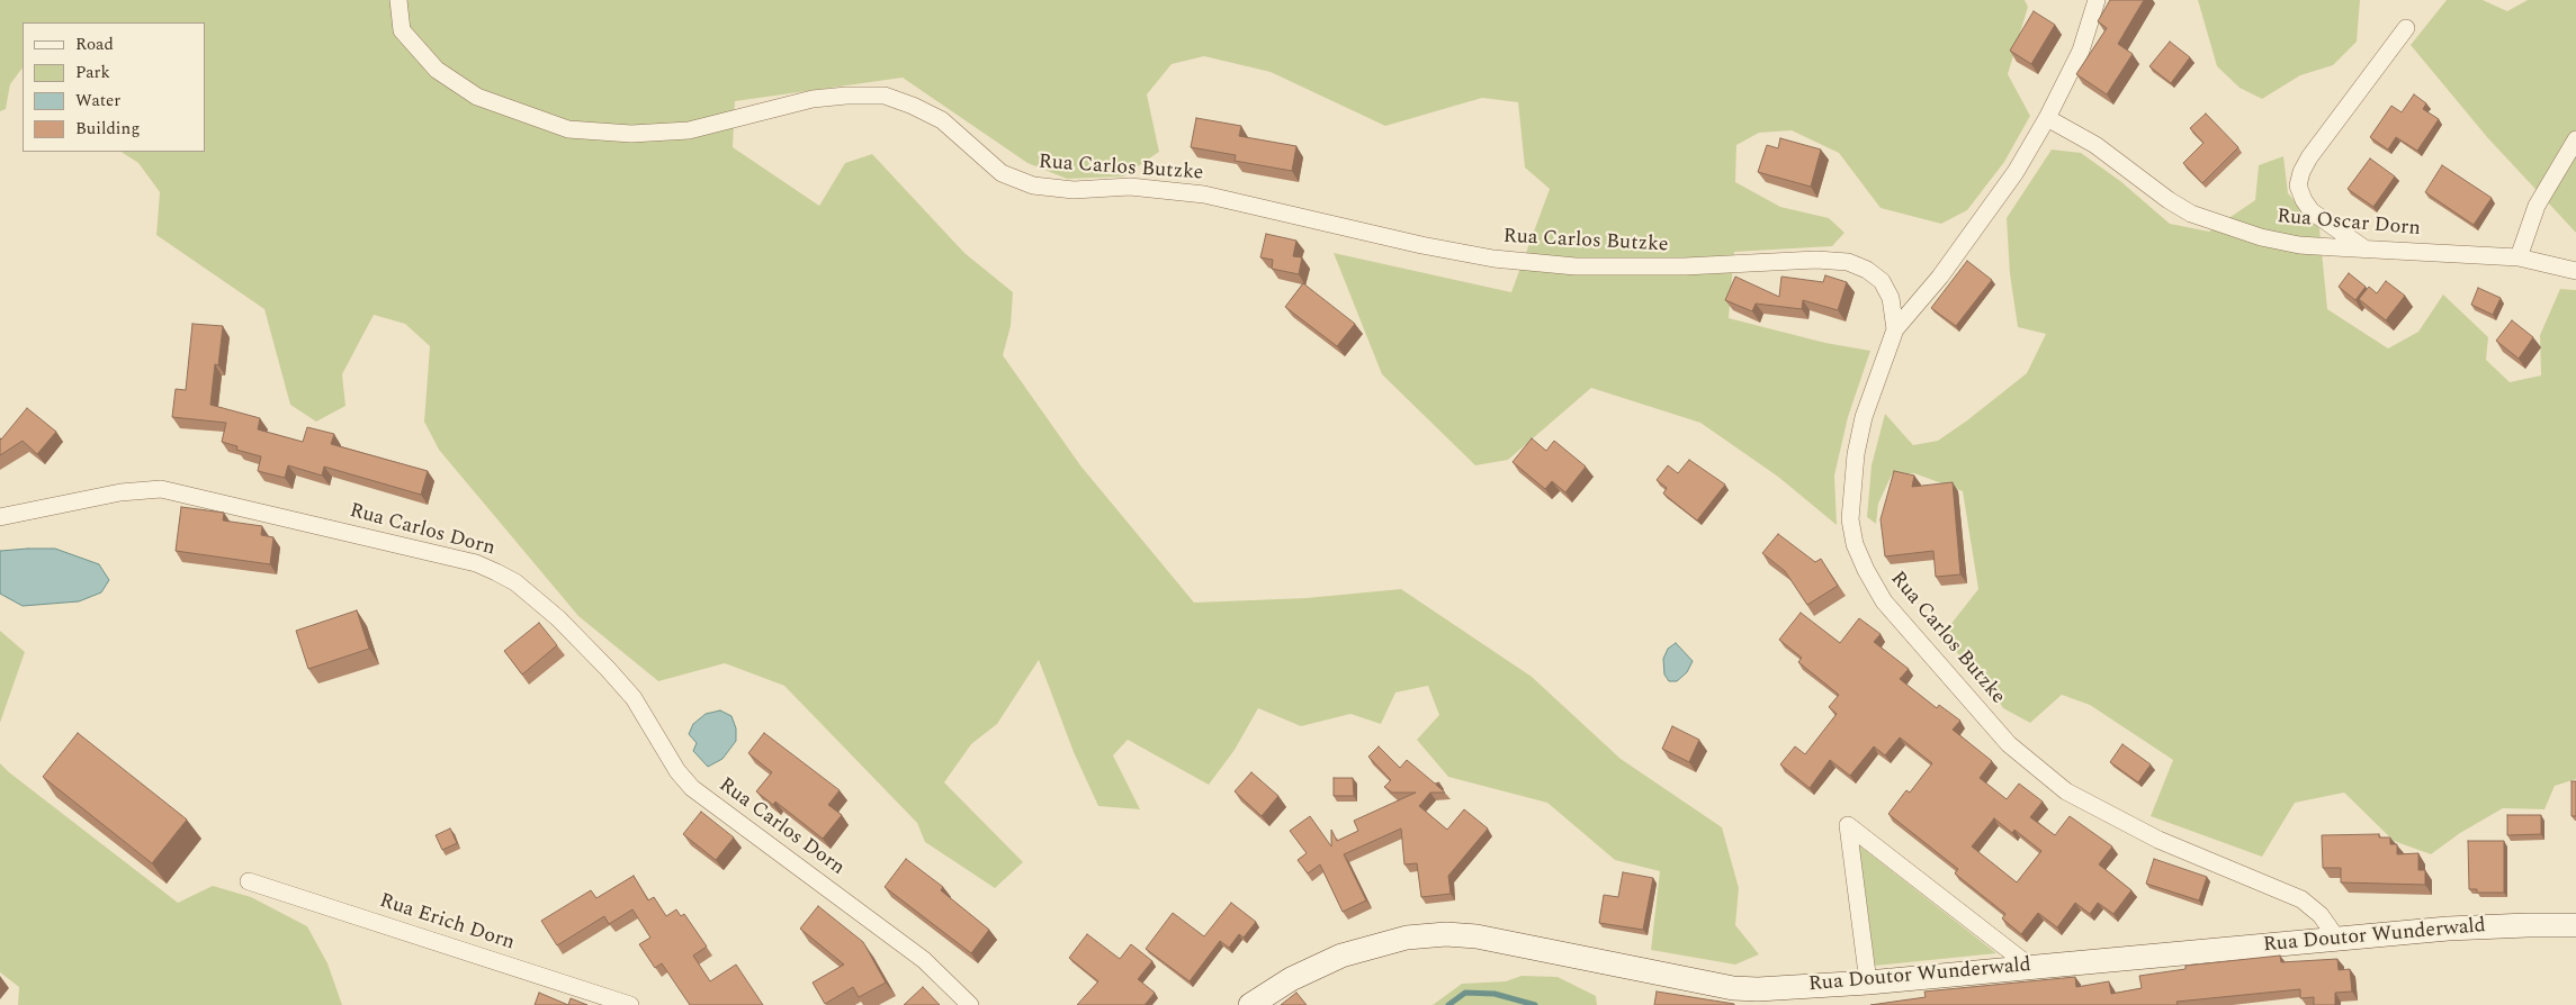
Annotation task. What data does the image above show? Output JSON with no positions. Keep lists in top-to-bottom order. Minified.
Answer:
{"streets":{"street":["Rua Carlos Butzke","Rua Oscar Dorn","Rua Carlos Dorn","Rua Erich Dorn","Rua Doutor Wunderwald"]},"crossings":[["Rua Carlos Butzke","Rua Doutor Wunderwald"]],"legend":["Road","Park","Water","Building"]}
